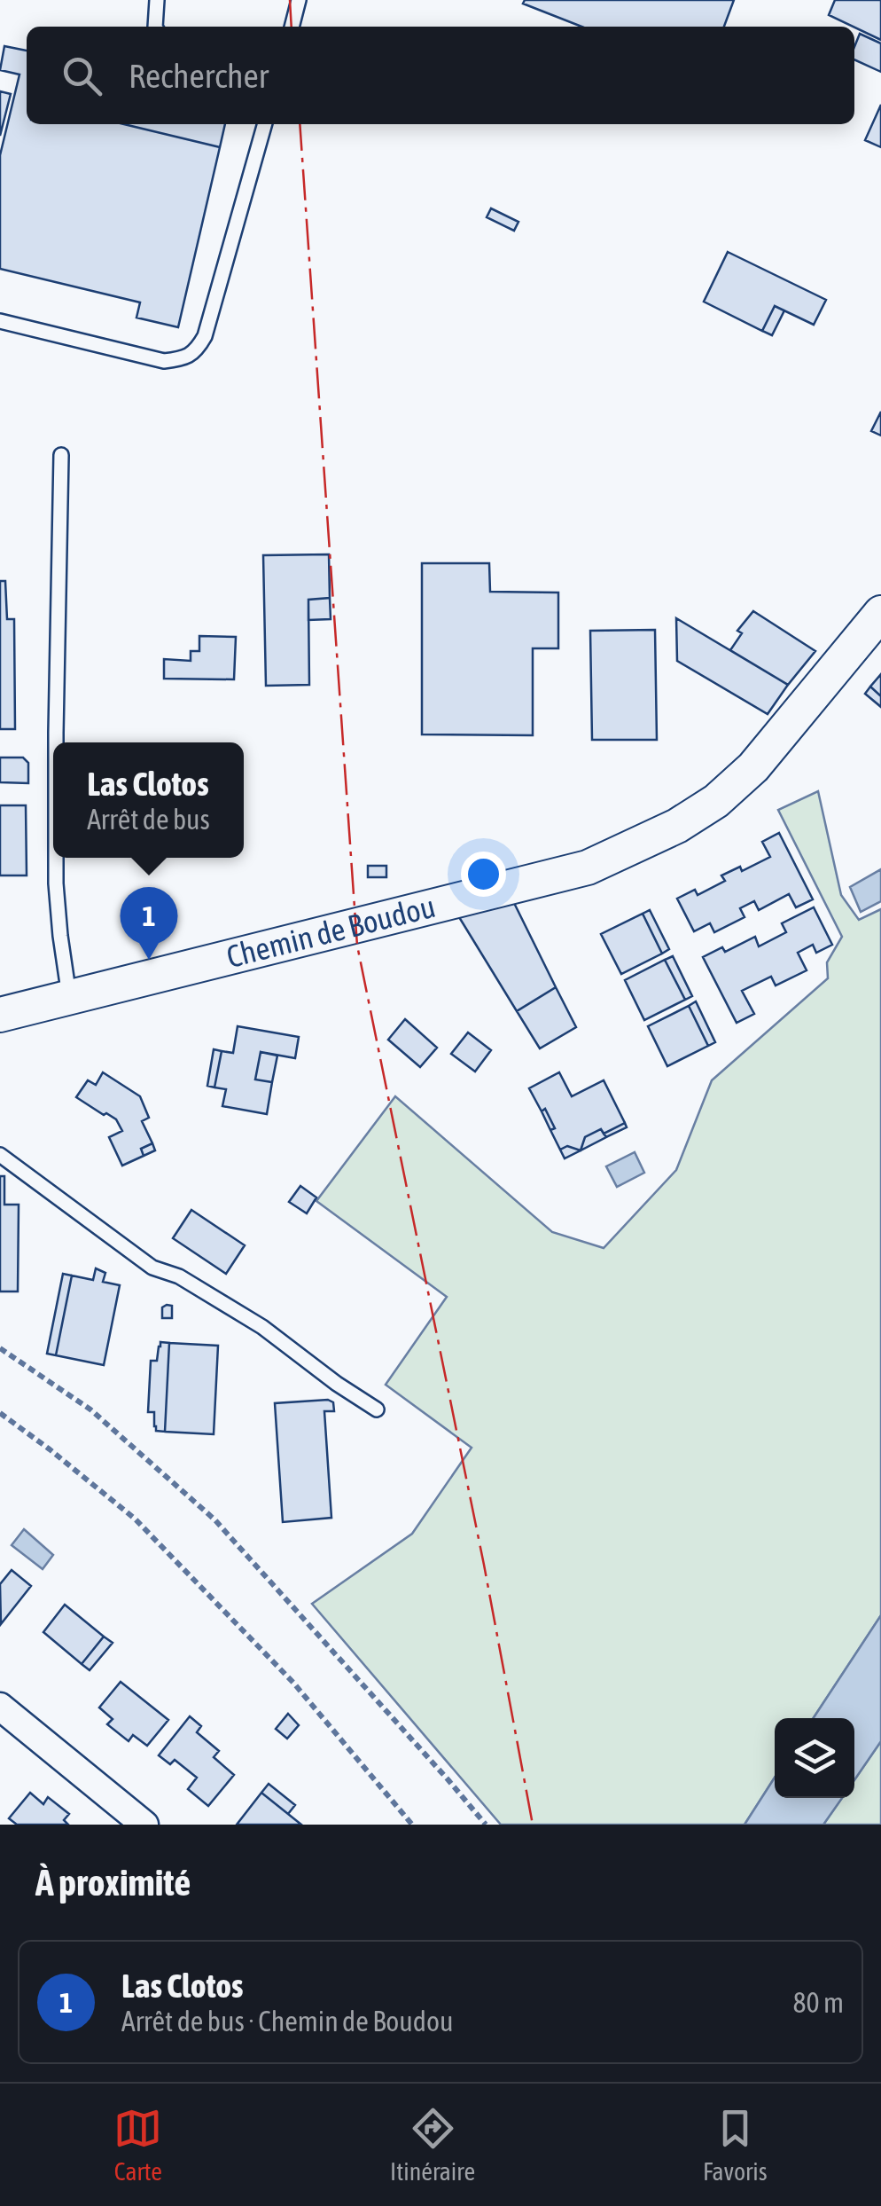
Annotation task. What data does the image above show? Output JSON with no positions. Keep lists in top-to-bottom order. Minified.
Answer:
{"streets":{"street":["Chemin de Boudou"]},"page":{"search":"Rechercher","popup":["Las Clotos","Arrêt de bus"],"pins":"1","heading":"À proximité","list":[{"mark":"1","name":"Las Clotos","note":"Arrêt de bus · Chemin de Boudou","value":"80 m"}],"nav":["Carte","Itinéraire","Favoris"]}}
